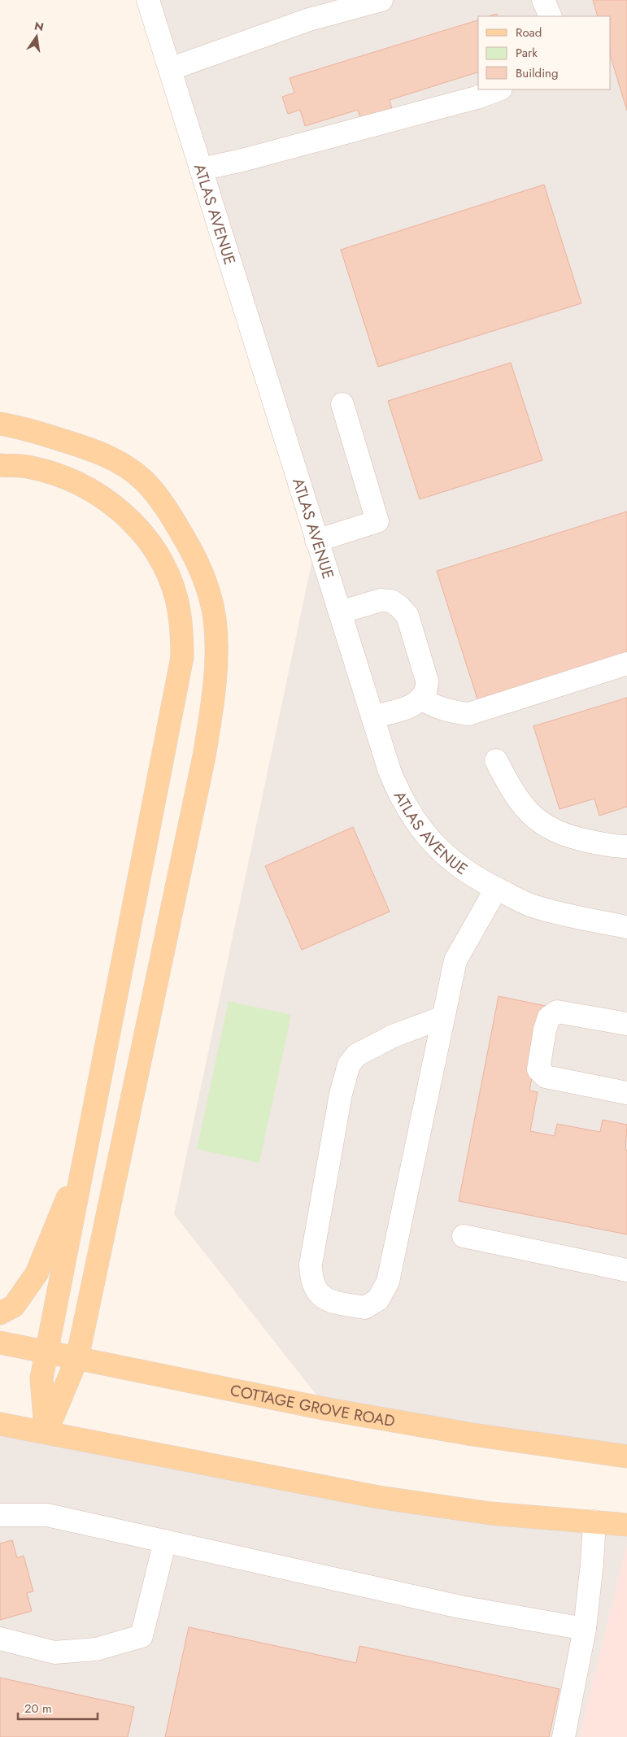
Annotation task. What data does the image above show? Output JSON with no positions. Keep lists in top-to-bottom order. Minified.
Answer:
{"streets":{"main road":["COTTAGE GROVE ROAD"],"street":["ATLAS AVENUE"]},"legend":["Road","Park","Building"],"scale_bar":"20 m","north":"top"}
